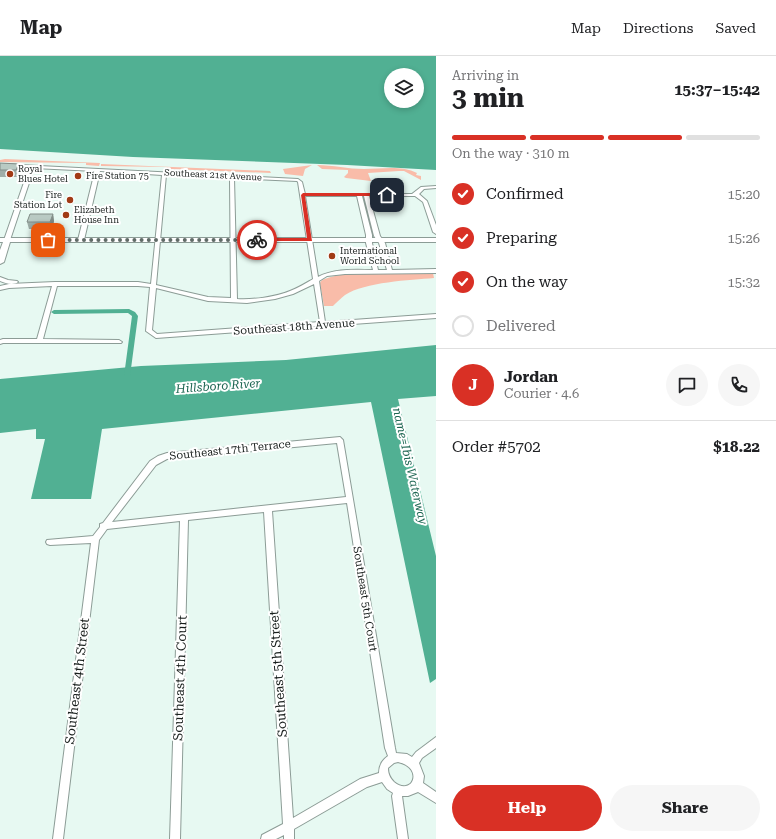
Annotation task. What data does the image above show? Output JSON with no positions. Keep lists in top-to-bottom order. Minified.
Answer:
{"streets":{"street":["Southeast 21st Avenue","Southeast 18th Avenue","Southeast 17th Terrace","Southeast 5th Court","Southeast 5th Street","Southeast 4th Court","Southeast 4th Street"]},"crossings":[["Southeast 17th Terrace","Southeast 5th Court"],["Southeast 17th Terrace","Southeast 4th Street"]],"water":["Hillsboro River","name=Ibis Waterway"],"places":["Royal Blues Hotel","Fire Station 75","Fire Station Lot","Elizabeth House Inn","International World School"],"page":{"header":"Map","nav":["Map","Directions","Saved"],"heading":["3 min","Arriving in","15:37–15:42"],"panel":["Jordan","Courier · 4.6","Order #5702","$18.22"],"bar":"On the way · 310 m","list":[["Confirmed","15:20"],["Preparing","15:26"],["On the way","15:32"],"Delivered"],"round":"J","buttons":["Help","Share"]}}
